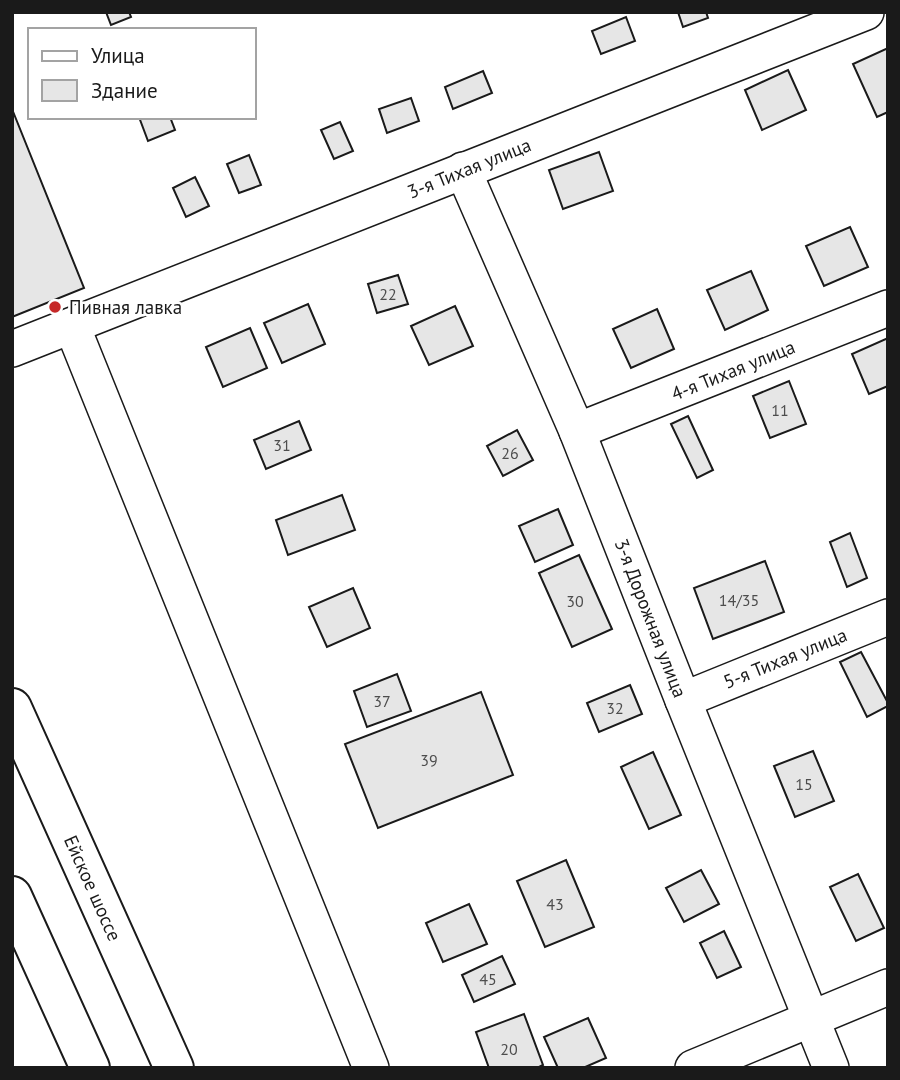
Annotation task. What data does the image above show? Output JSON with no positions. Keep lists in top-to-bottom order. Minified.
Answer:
{"streets":{"main road":["Ейское шоссе"],"street":["3-я Тихая улица","4-я Тихая улица","3-я Дорожная улица","5-я Тихая улица"]},"crossings":[["3-я Тихая улица","3-я Дорожная улица"],["4-я Тихая улица","3-я Дорожная улица"],["3-я Дорожная улица","5-я Тихая улица"]],"places":["Пивная лавка"],"house_numbers":["22","11","31","26","14/35","30","37","32","39","15","43","45","20"],"legend":["Улица","Здание"]}
